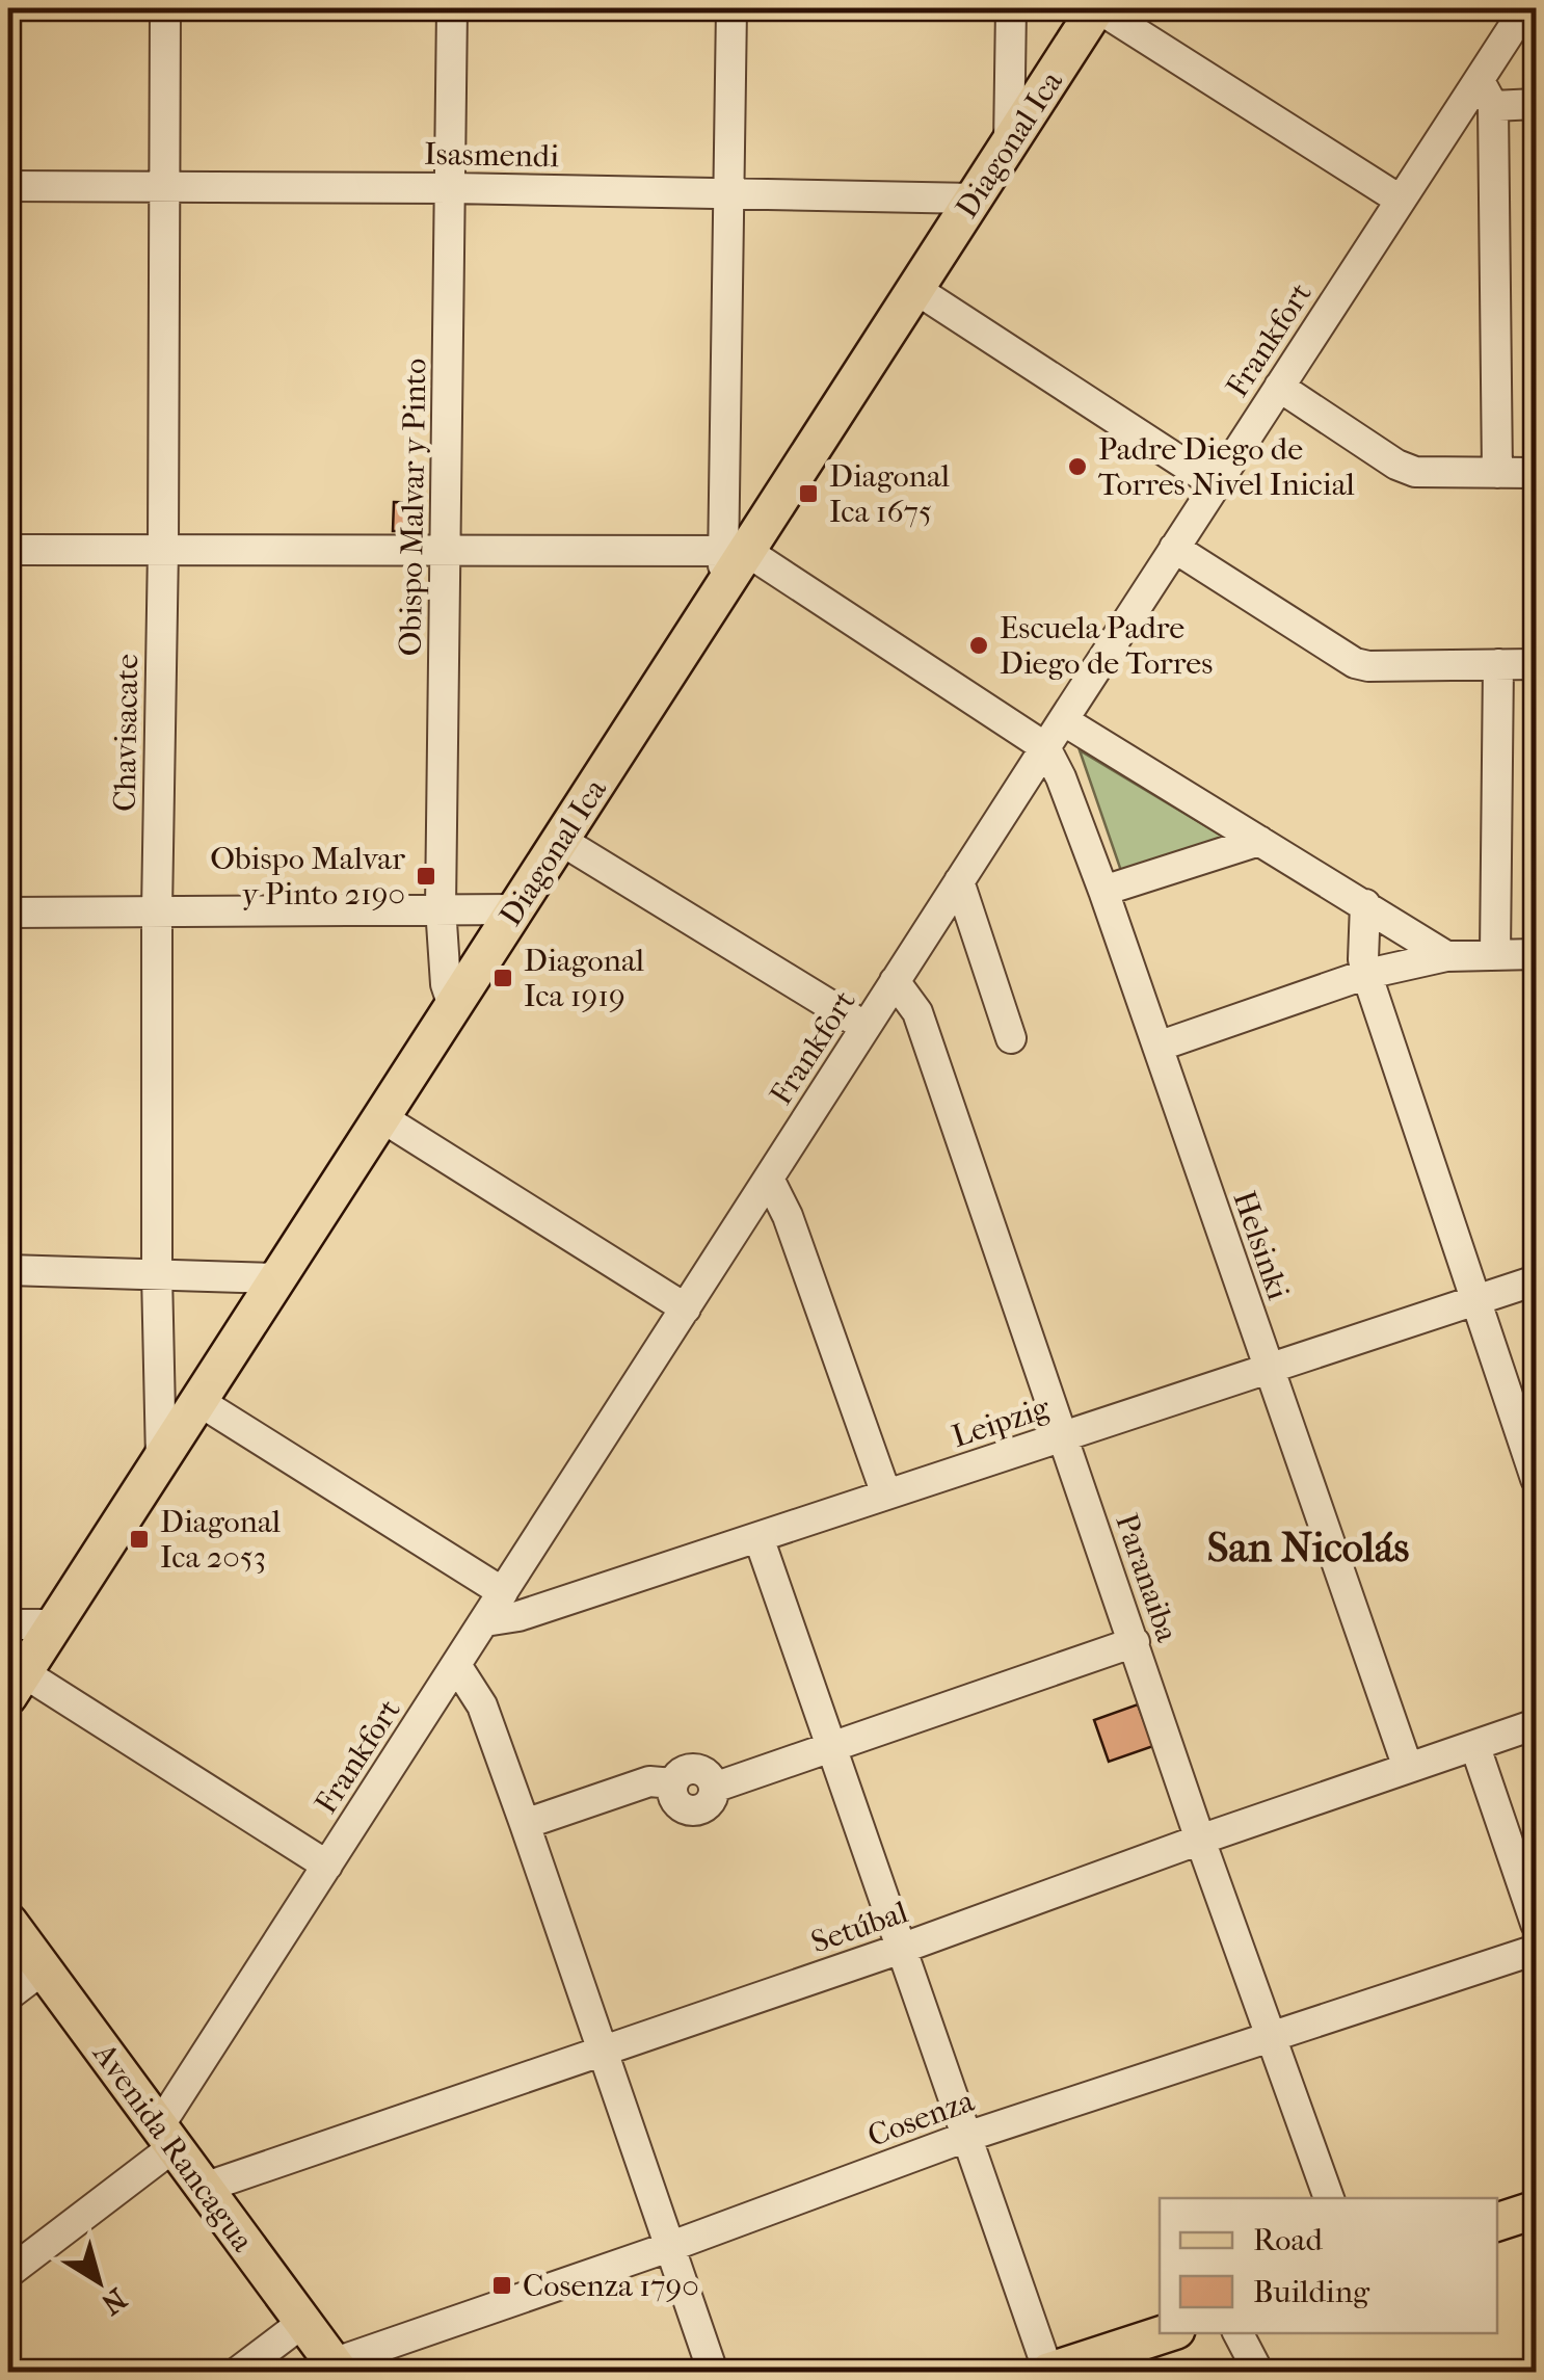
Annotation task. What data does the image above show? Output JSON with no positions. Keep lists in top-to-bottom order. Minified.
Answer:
{"streets":{"main road":["Diagonal Ica","Avenida Rancagua"],"street":["Isasmendi","Frankfort","Obispo Malvar y Pinto","Chavisacate","Helsinki","Leipzig","Paranaiba","Setúbal","Cosenza"]},"crossings":[["Diagonal Ica","Isasmendi"],["Diagonal Ica","Obispo Malvar y Pinto"],["Diagonal Ica","Chavisacate"],["Isasmendi","Obispo Malvar y Pinto"],["Isasmendi","Chavisacate"],["Frankfort","Helsinki"],["Frankfort","Leipzig"],["Frankfort","Paranaiba"],["Frankfort","Avenida Rancagua"],["Helsinki","Leipzig"],["Helsinki","Setúbal"],["Leipzig","Paranaiba"],["Paranaiba","Setúbal"],["Paranaiba","Cosenza"],["Setúbal","Avenida Rancagua"],["Cosenza","Avenida Rancagua"]],"districts":["San Nicolás"],"places":{"other":["Padre Diego de Torres Nivel Inicial","Escuela Padre Diego de Torres"],"transit":["Diagonal Ica 1675","Obispo Malvar y Pinto 2190","Diagonal Ica 1919","Diagonal Ica 2053","Cosenza 1790"]},"legend":["Road","Building"],"north":"bottom right"}
